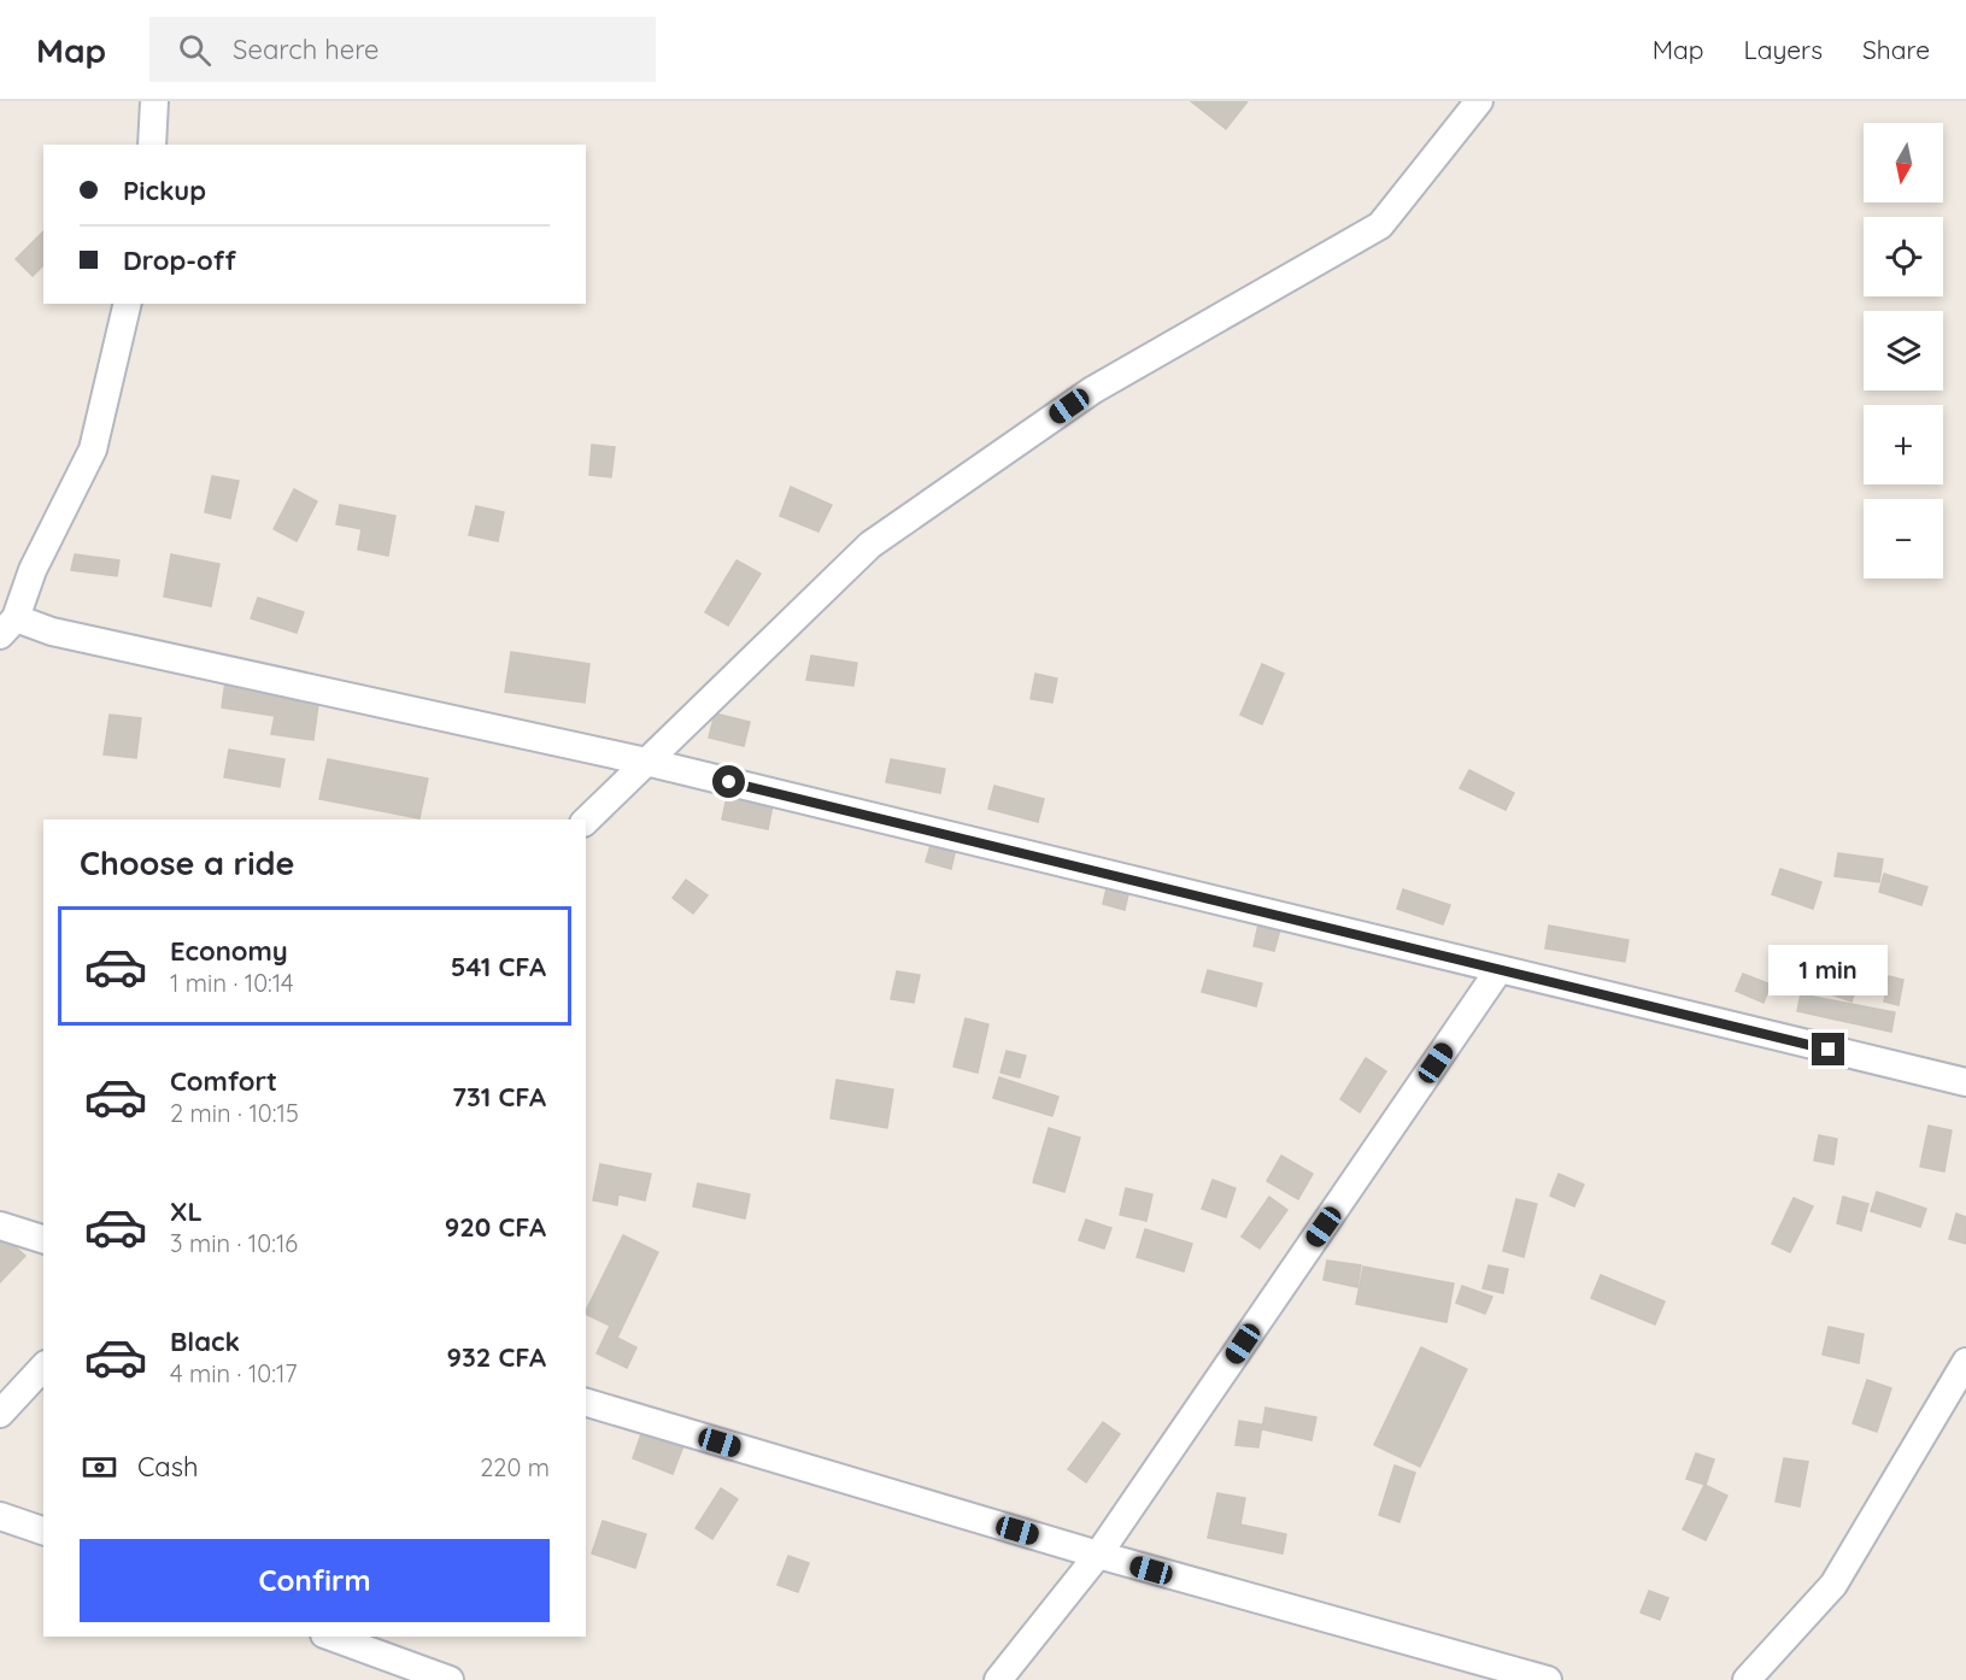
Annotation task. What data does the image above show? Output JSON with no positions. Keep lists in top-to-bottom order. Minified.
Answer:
{"north":"bottom","page":{"header":"Map","search":"Search here","nav":["Map","Layers","Share"],"map_buttons":["+","−"],"banner":["Pickup","Drop-off"],"heading":"Choose a ride","list":[{"name":"Economy","note":"1 min · 10:14","value":"541 CFA"},{"name":"Comfort","note":"2 min · 10:15","value":"731 CFA"},{"name":"XL","note":"3 min · 10:16","value":"920 CFA"},{"name":"Black","note":"4 min · 10:17","value":"932 CFA"}],"bubble":"1 min","pay":["Cash","220 m"],"buttons":"Confirm"}}
